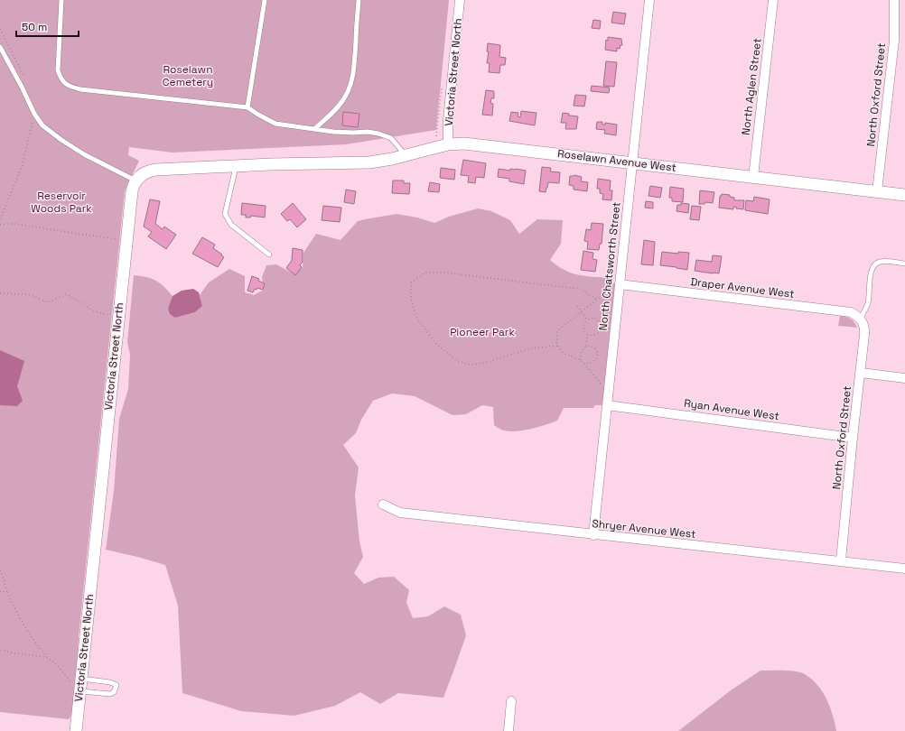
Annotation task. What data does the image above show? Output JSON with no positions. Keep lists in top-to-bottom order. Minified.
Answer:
{"streets":{"street":["Victoria Street North","North Aglen Street","North Oxford Street","Roselawn Avenue West","North Chatsworth Street","Draper Avenue West","Ryan Avenue West","Shryer Avenue West"]},"crossings":[["Victoria Street North","Roselawn Avenue West"],["North Aglen Street","Roselawn Avenue West"],["North Oxford Street","Roselawn Avenue West"],["North Oxford Street","Draper Avenue West"],["North Oxford Street","Ryan Avenue West"],["North Oxford Street","Shryer Avenue West"],["Roselawn Avenue West","North Chatsworth Street"],["North Chatsworth Street","Draper Avenue West"],["North Chatsworth Street","Ryan Avenue West"],["North Chatsworth Street","Shryer Avenue West"]],"parks":["Roselawn Cemetery","Reservoir Woods Park","Pioneer Park"],"scale_bar":"50 m"}
